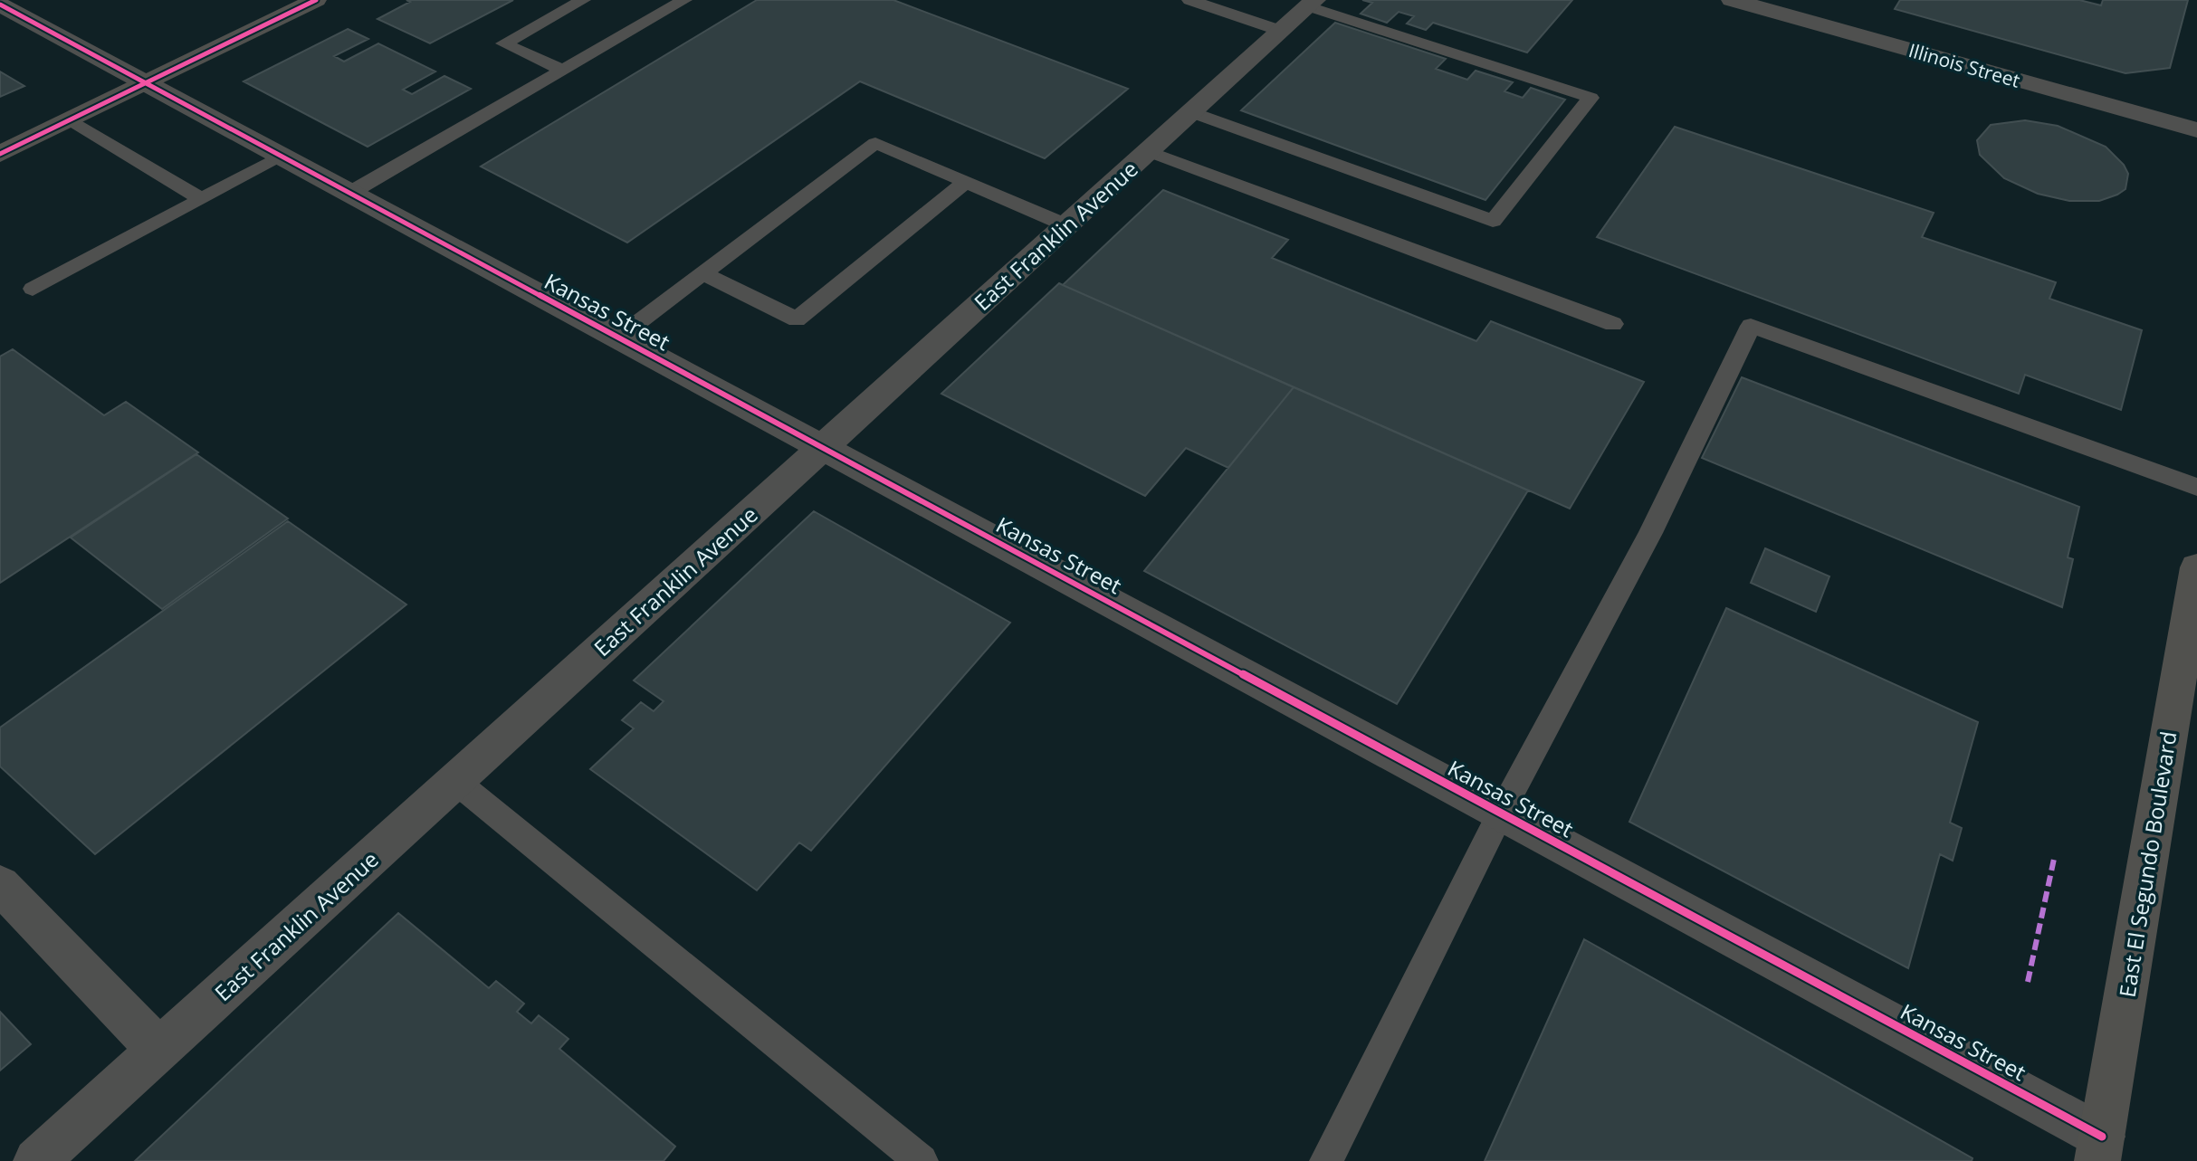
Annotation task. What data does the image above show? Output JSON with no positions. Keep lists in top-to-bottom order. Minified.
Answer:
{"streets":{"main road":["East El Segundo Boulevard"],"street":["Illinois Street","East Franklin Avenue","Kansas Street"]},"crossings":[["East Franklin Avenue","Kansas Street"],["Kansas Street","East El Segundo Boulevard"]]}
